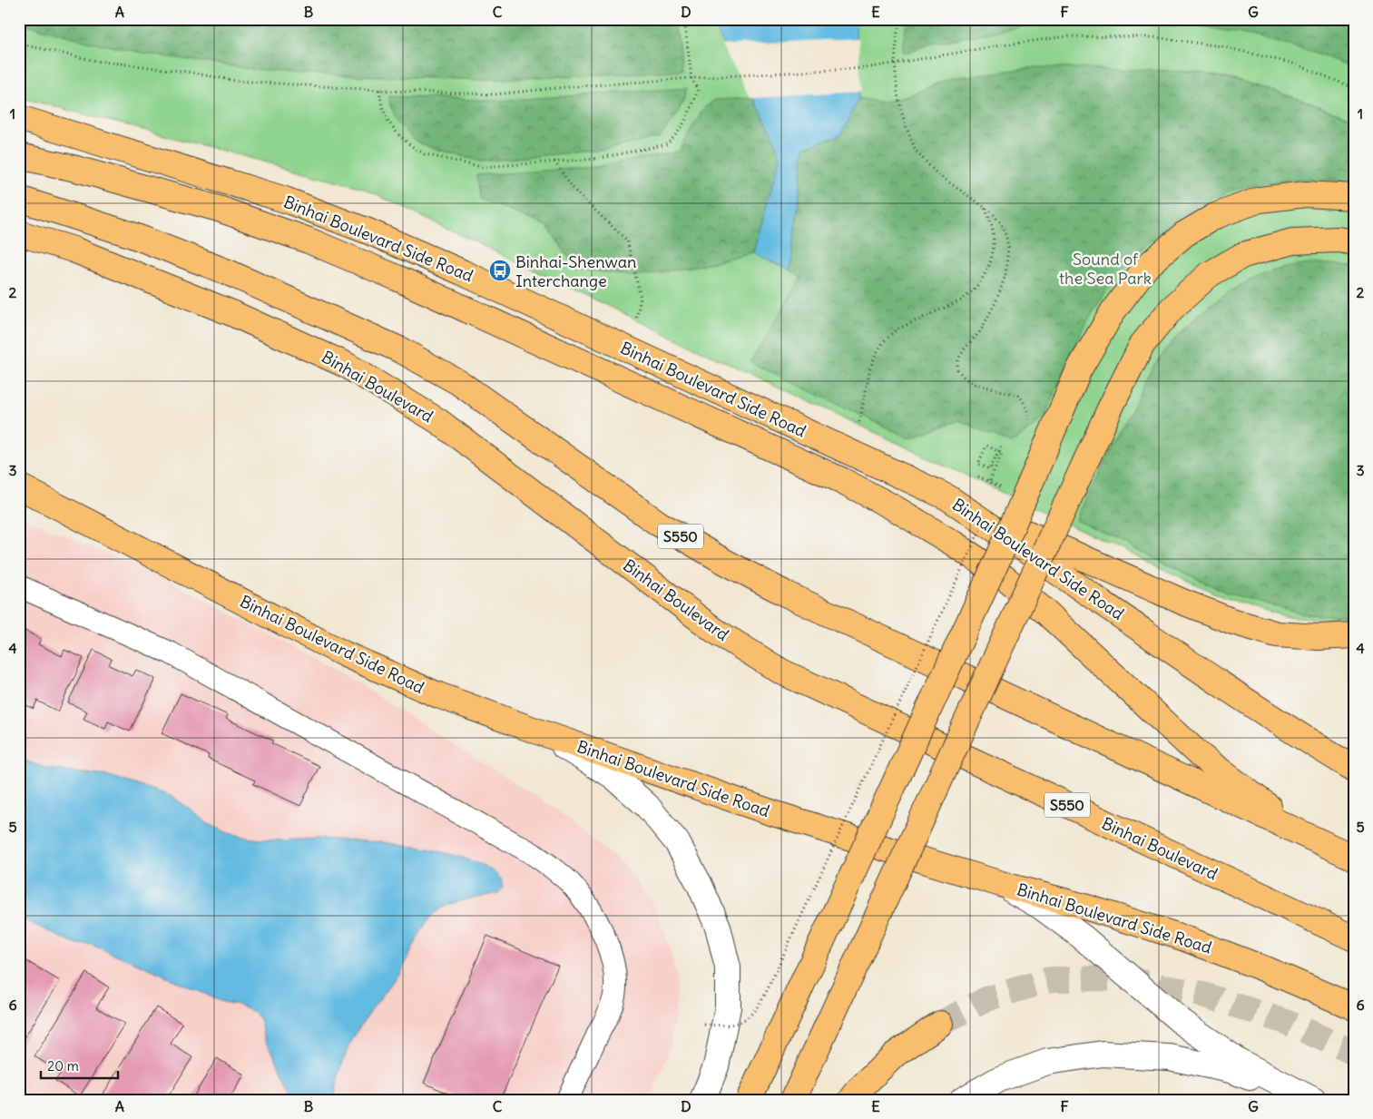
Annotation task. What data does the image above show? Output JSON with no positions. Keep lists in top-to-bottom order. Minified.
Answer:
{"streets":{"main road":["Binhai Boulevard Side Road","Binhai Boulevard","S550"]},"parks":["Sound of the Sea Park"],"places":{"bus stop":["Binhai-Shenwan Interchange"]},"scale_bar":"20 m","grid":{"columns":["A","B","C","D","E","F","G"],"rows":["1","2","3","4","5","6"]}}
